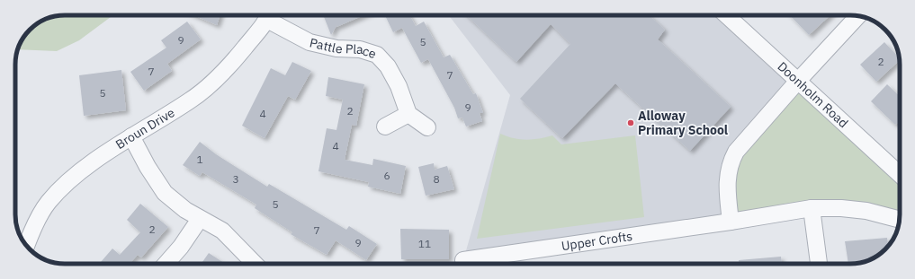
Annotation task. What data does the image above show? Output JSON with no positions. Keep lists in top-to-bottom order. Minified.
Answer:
{"streets":{"street":["Pattle Place","Doonholm Road","Broun Drive","Upper Crofts"]},"places":["Alloway Primary School"],"house_numbers":["9","5","2","7","7","5","9","2","4","4","1","6","3","8","5","2","7","9","11"]}
